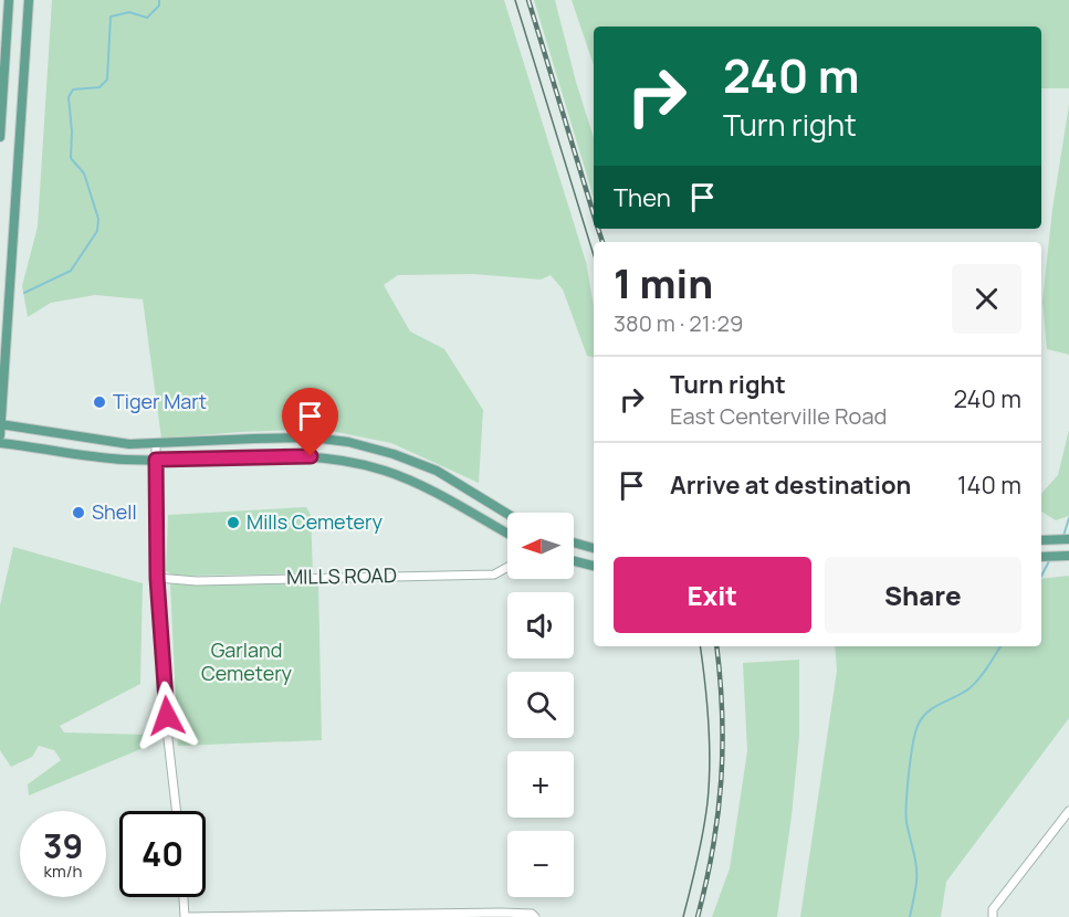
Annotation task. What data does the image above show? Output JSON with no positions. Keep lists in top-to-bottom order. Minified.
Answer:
{"streets":{"street":["MILLS ROAD"]},"parks":["Garland Cemetery"],"places":["Tiger Mart","Shell","Mills Cemetery"],"north":"left","page":{"turn":["240 m","Turn right"],"then":"Then","heading":["1 min","380 m · 21:29"],"list":[{"name":"Turn right","note":"East Centerville Road","value":"240 m"},{"name":"Arrive at destination","value":"140 m"}],"map_buttons":["+","−"],"buttons":["Exit","Share"],"speed":"39 km/h","limit":"40"}}
